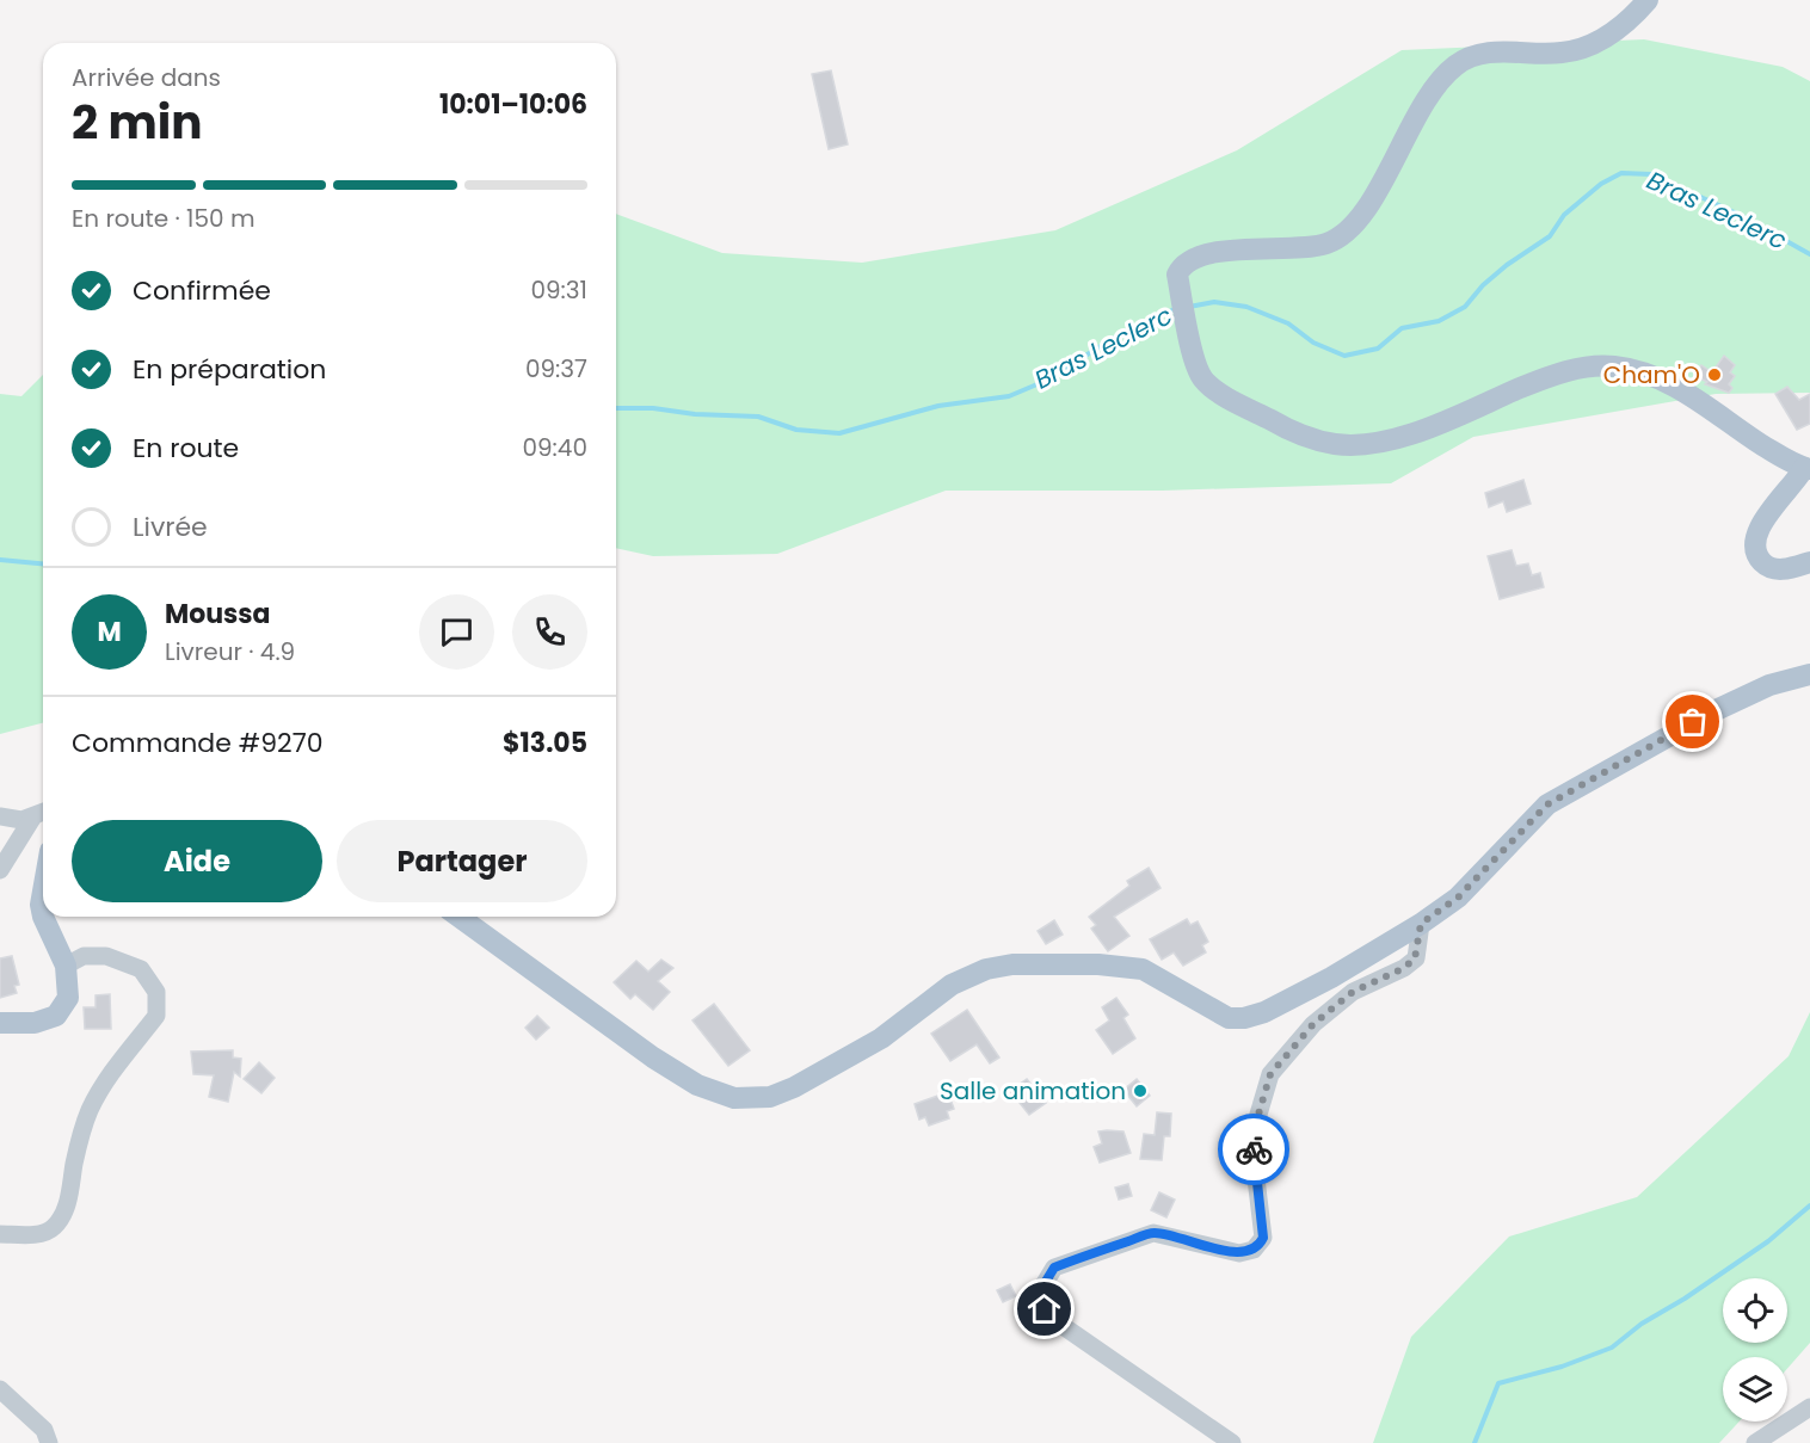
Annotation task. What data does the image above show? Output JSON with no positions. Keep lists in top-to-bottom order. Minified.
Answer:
{"water":["Bras Leclerc"],"places":["Cham'O","Salle animation"],"page":{"heading":["2 min","Arrivée dans","10:01–10:06"],"panel":["Moussa","Livreur · 4.9","Commande #9270","$13.05"],"bar":"En route · 150 m","list":[["Confirmée","09:31"],["En préparation","09:37"],["En route","09:40"],"Livrée"],"round":"M","buttons":["Aide","Partager"]}}
